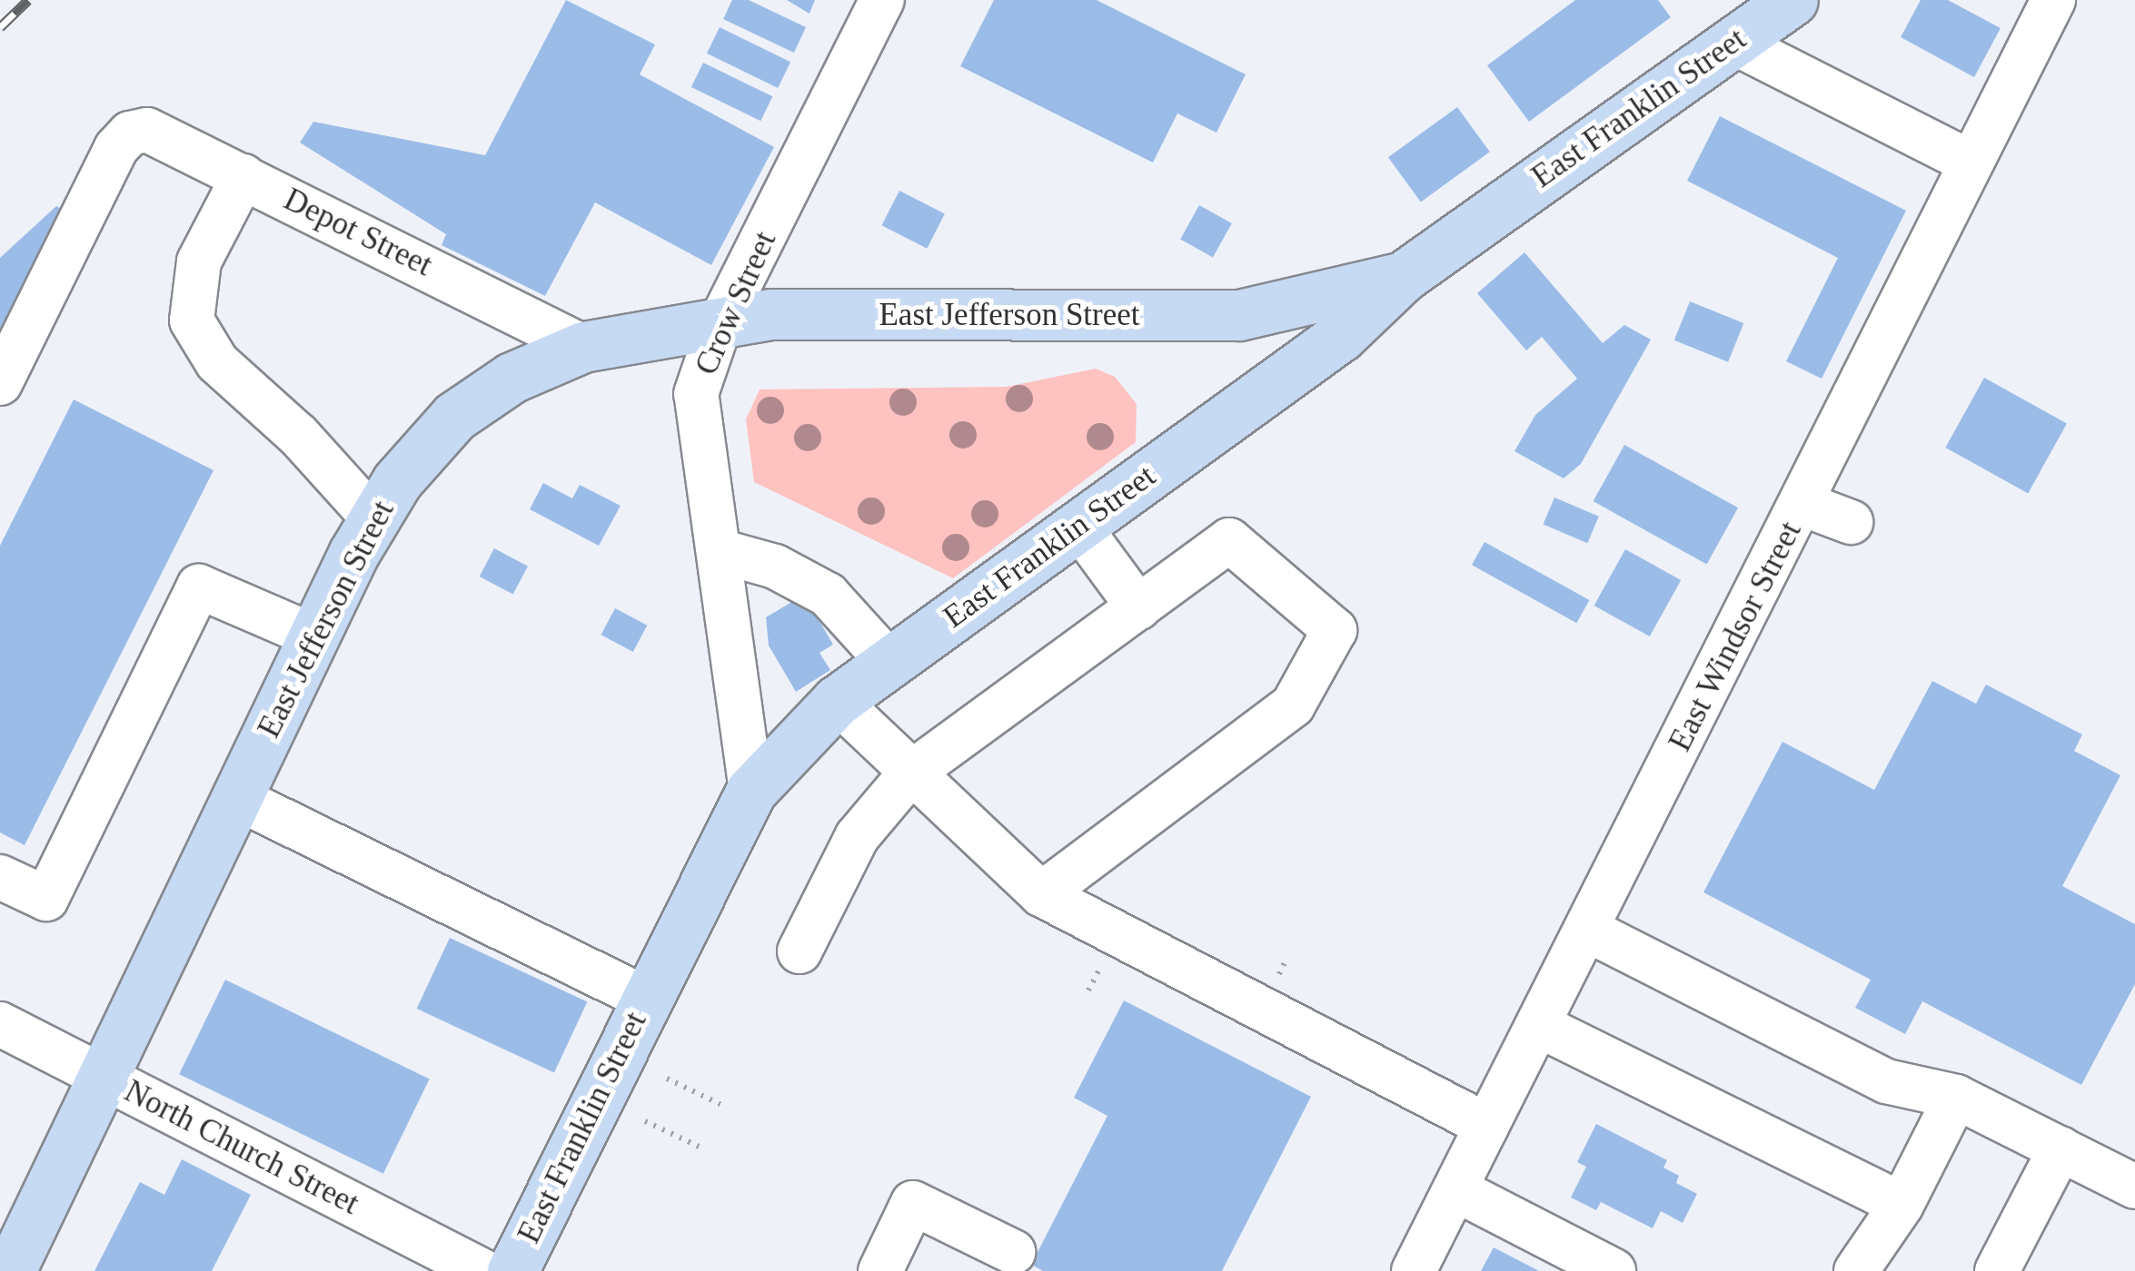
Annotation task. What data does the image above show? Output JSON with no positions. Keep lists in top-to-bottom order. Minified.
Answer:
{"streets":{"main road":["East Franklin Street","East Jefferson Street"],"street":["Depot Street","Crow Street","East Windsor Street","North Church Street"]},"crossings":[["East Franklin Street","Crow Street"],["East Franklin Street","East Jefferson Street"],["Depot Street","East Jefferson Street"],["Crow Street","East Jefferson Street"],["East Jefferson Street","North Church Street"]]}
